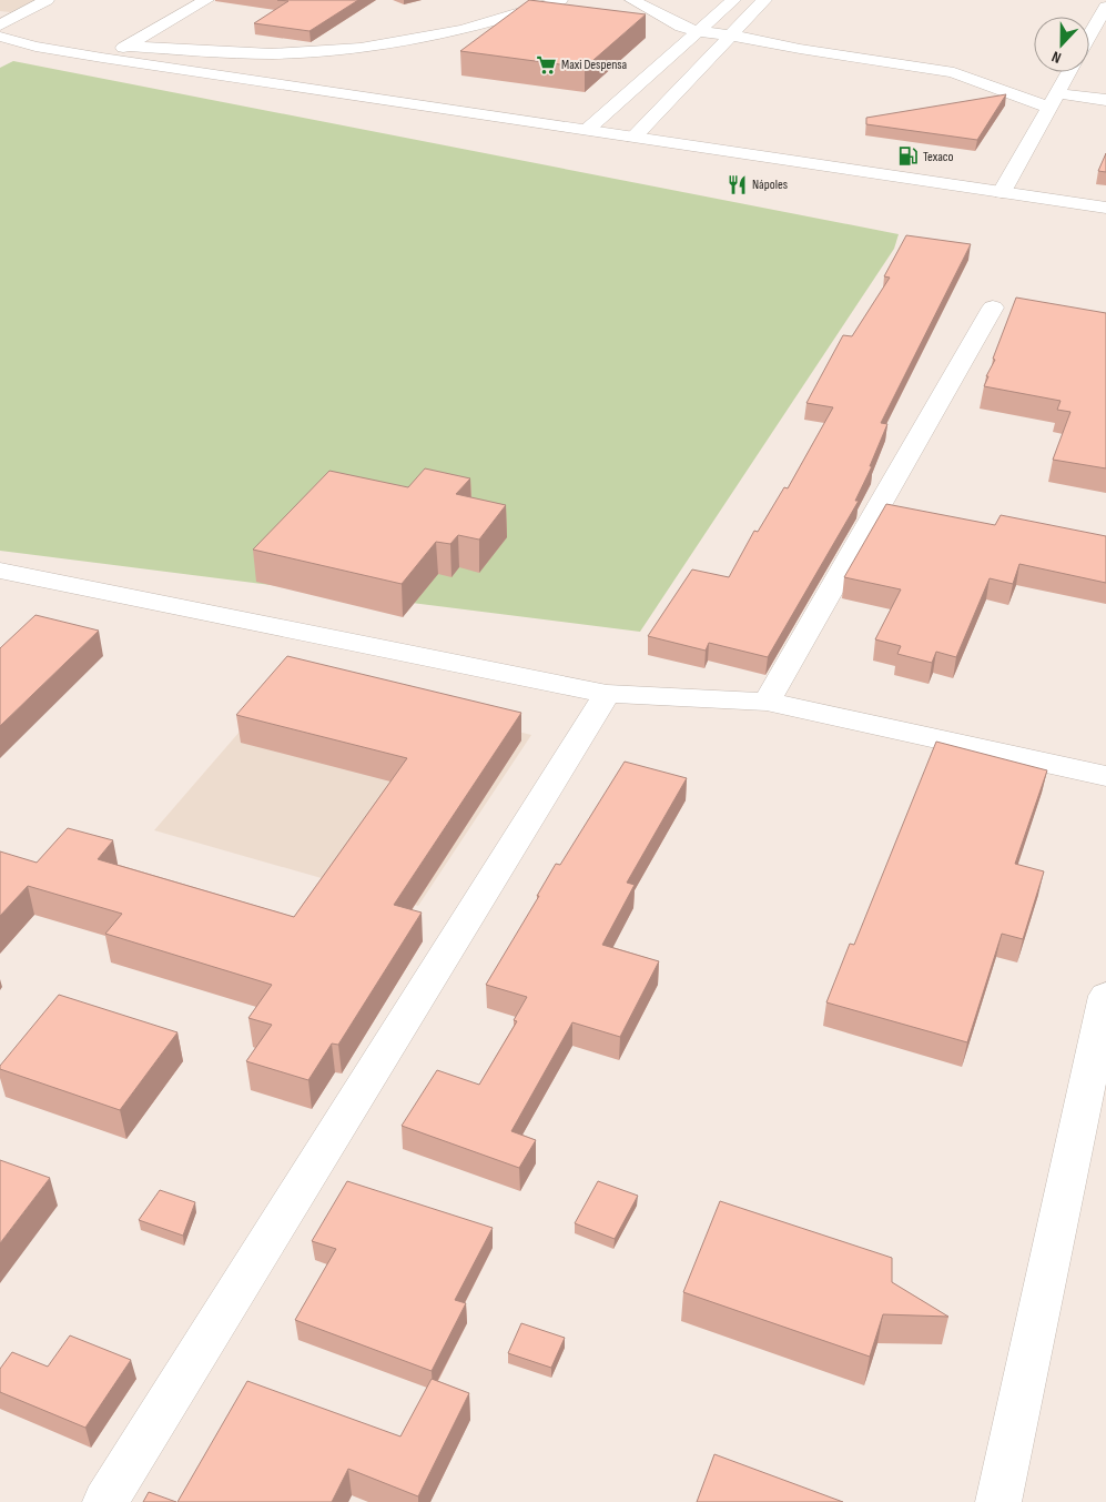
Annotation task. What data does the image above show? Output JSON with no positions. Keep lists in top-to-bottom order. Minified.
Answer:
{"places":{"supermarket":["Maxi Despensa"],"fuel station":["Texaco"],"restaurant":["Nápoles"]},"north":"bottom"}
